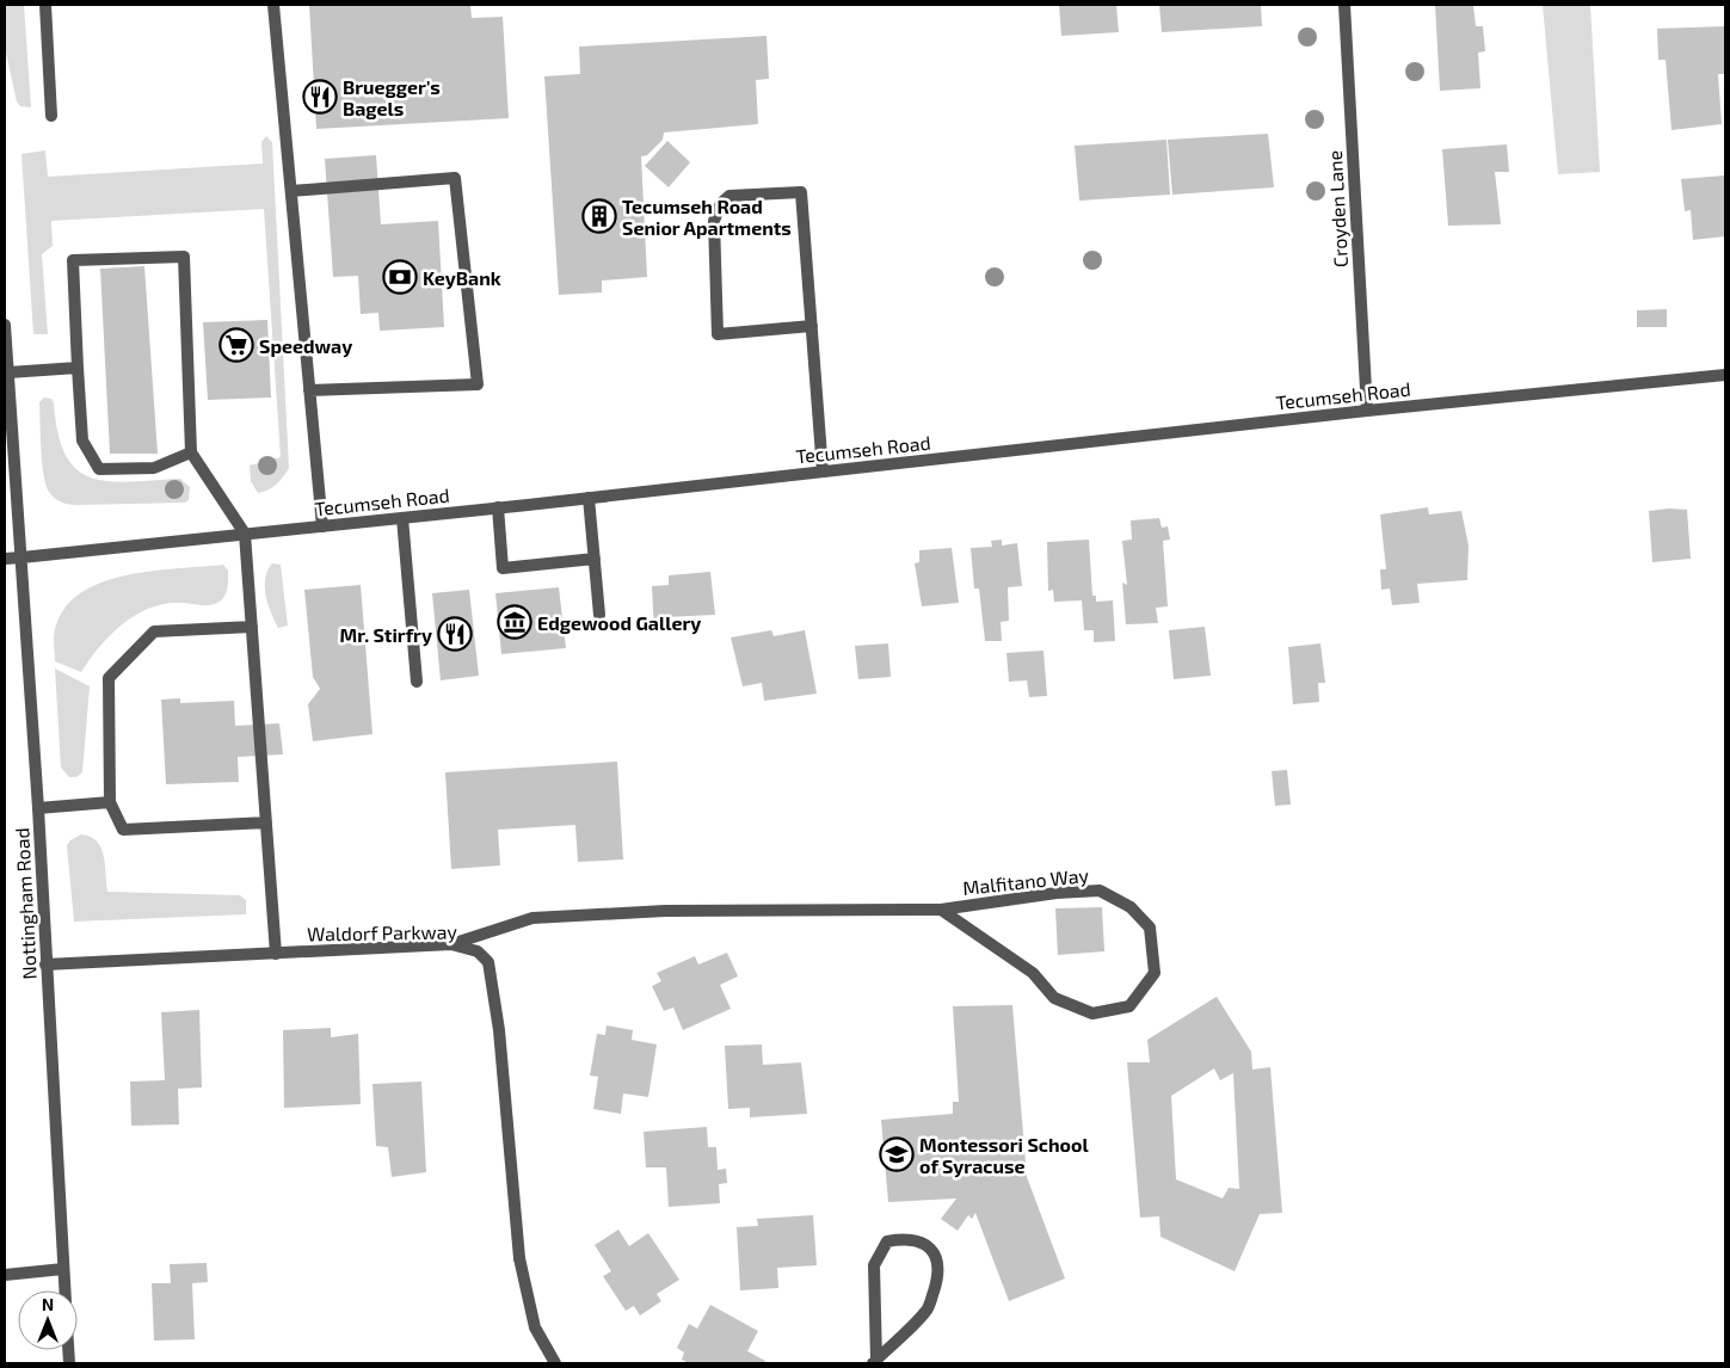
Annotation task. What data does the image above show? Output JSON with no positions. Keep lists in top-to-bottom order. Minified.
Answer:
{"streets":{"street":["Croyden Lane","Tecumseh Road","Malfitano Way","Nottingham Road","Waldorf Parkway"]},"crossings":[["Croyden Lane","Tecumseh Road"],["Tecumseh Road","Nottingham Road"],["Malfitano Way","Waldorf Parkway"],["Nottingham Road","Waldorf Parkway"]],"places":{"restaurant":["Bruegger's Bagels","Mr. Stirfry"],"building":["Tecumseh Road Senior Apartments"],"bank":["KeyBank"],"supermarket":["Speedway"],"museum":["Edgewood Gallery"],"school or university":["Montessori School of Syracuse"]},"north":"top"}
